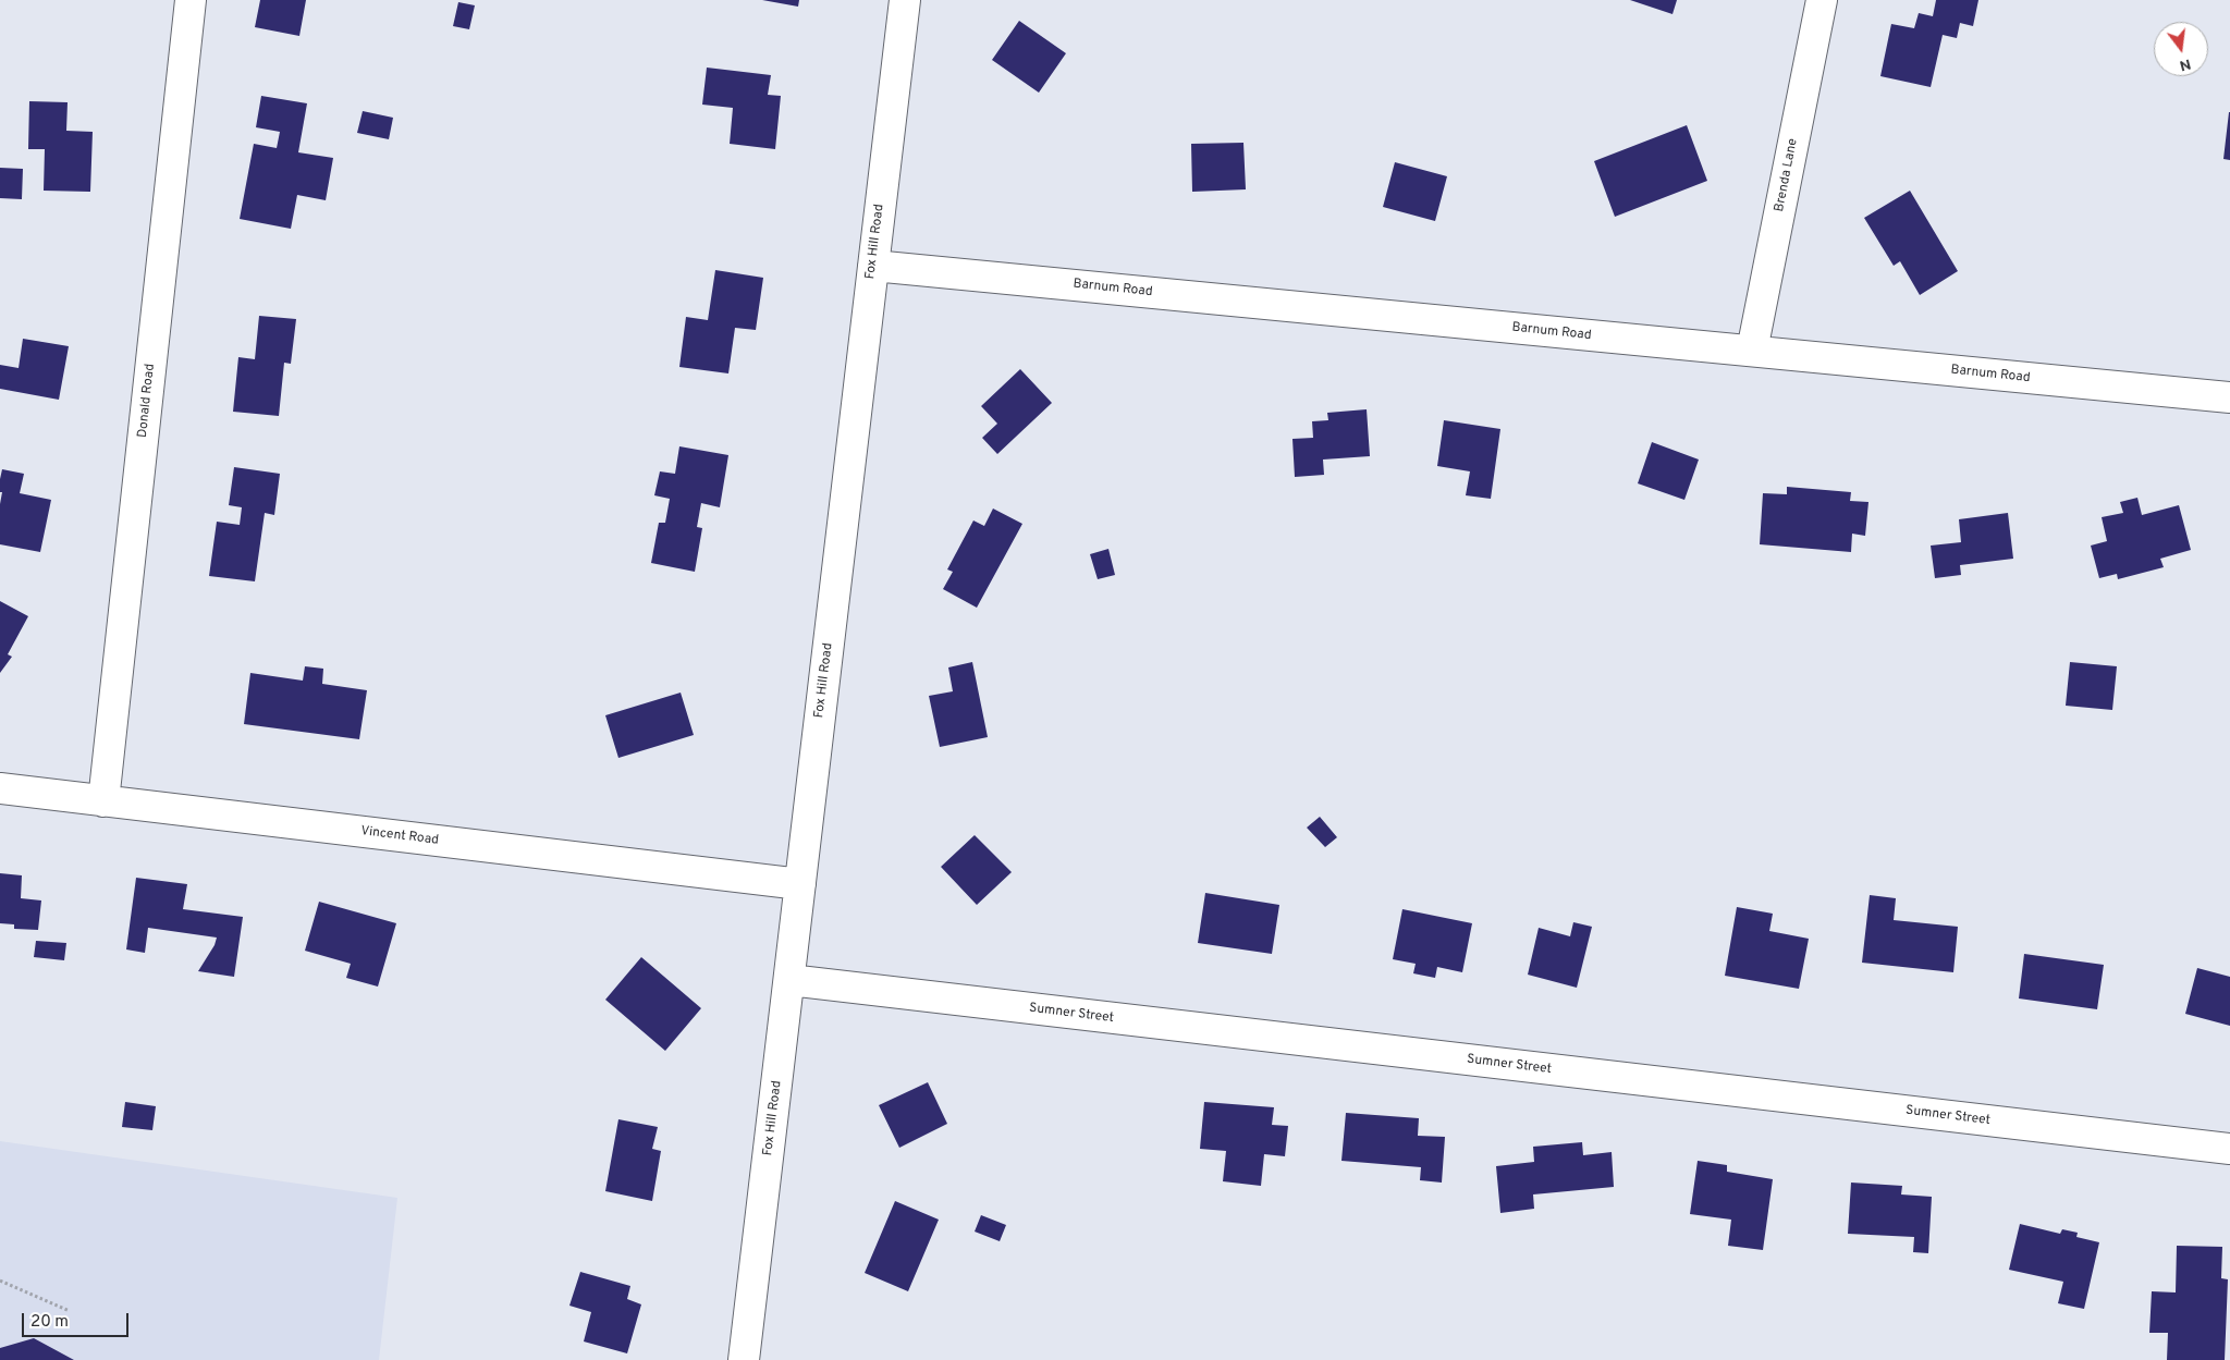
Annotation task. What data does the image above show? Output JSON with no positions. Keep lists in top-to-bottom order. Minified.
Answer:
{"streets":{"street":["Brenda Lane","Fox Hill Road","Barnum Road","Donald Road","Vincent Road","Sumner Street"]},"crossings":[["Brenda Lane","Barnum Road"],["Fox Hill Road","Barnum Road"],["Fox Hill Road","Vincent Road"],["Fox Hill Road","Sumner Street"],["Donald Road","Vincent Road"]],"scale_bar":"20 m","north":"bottom"}
